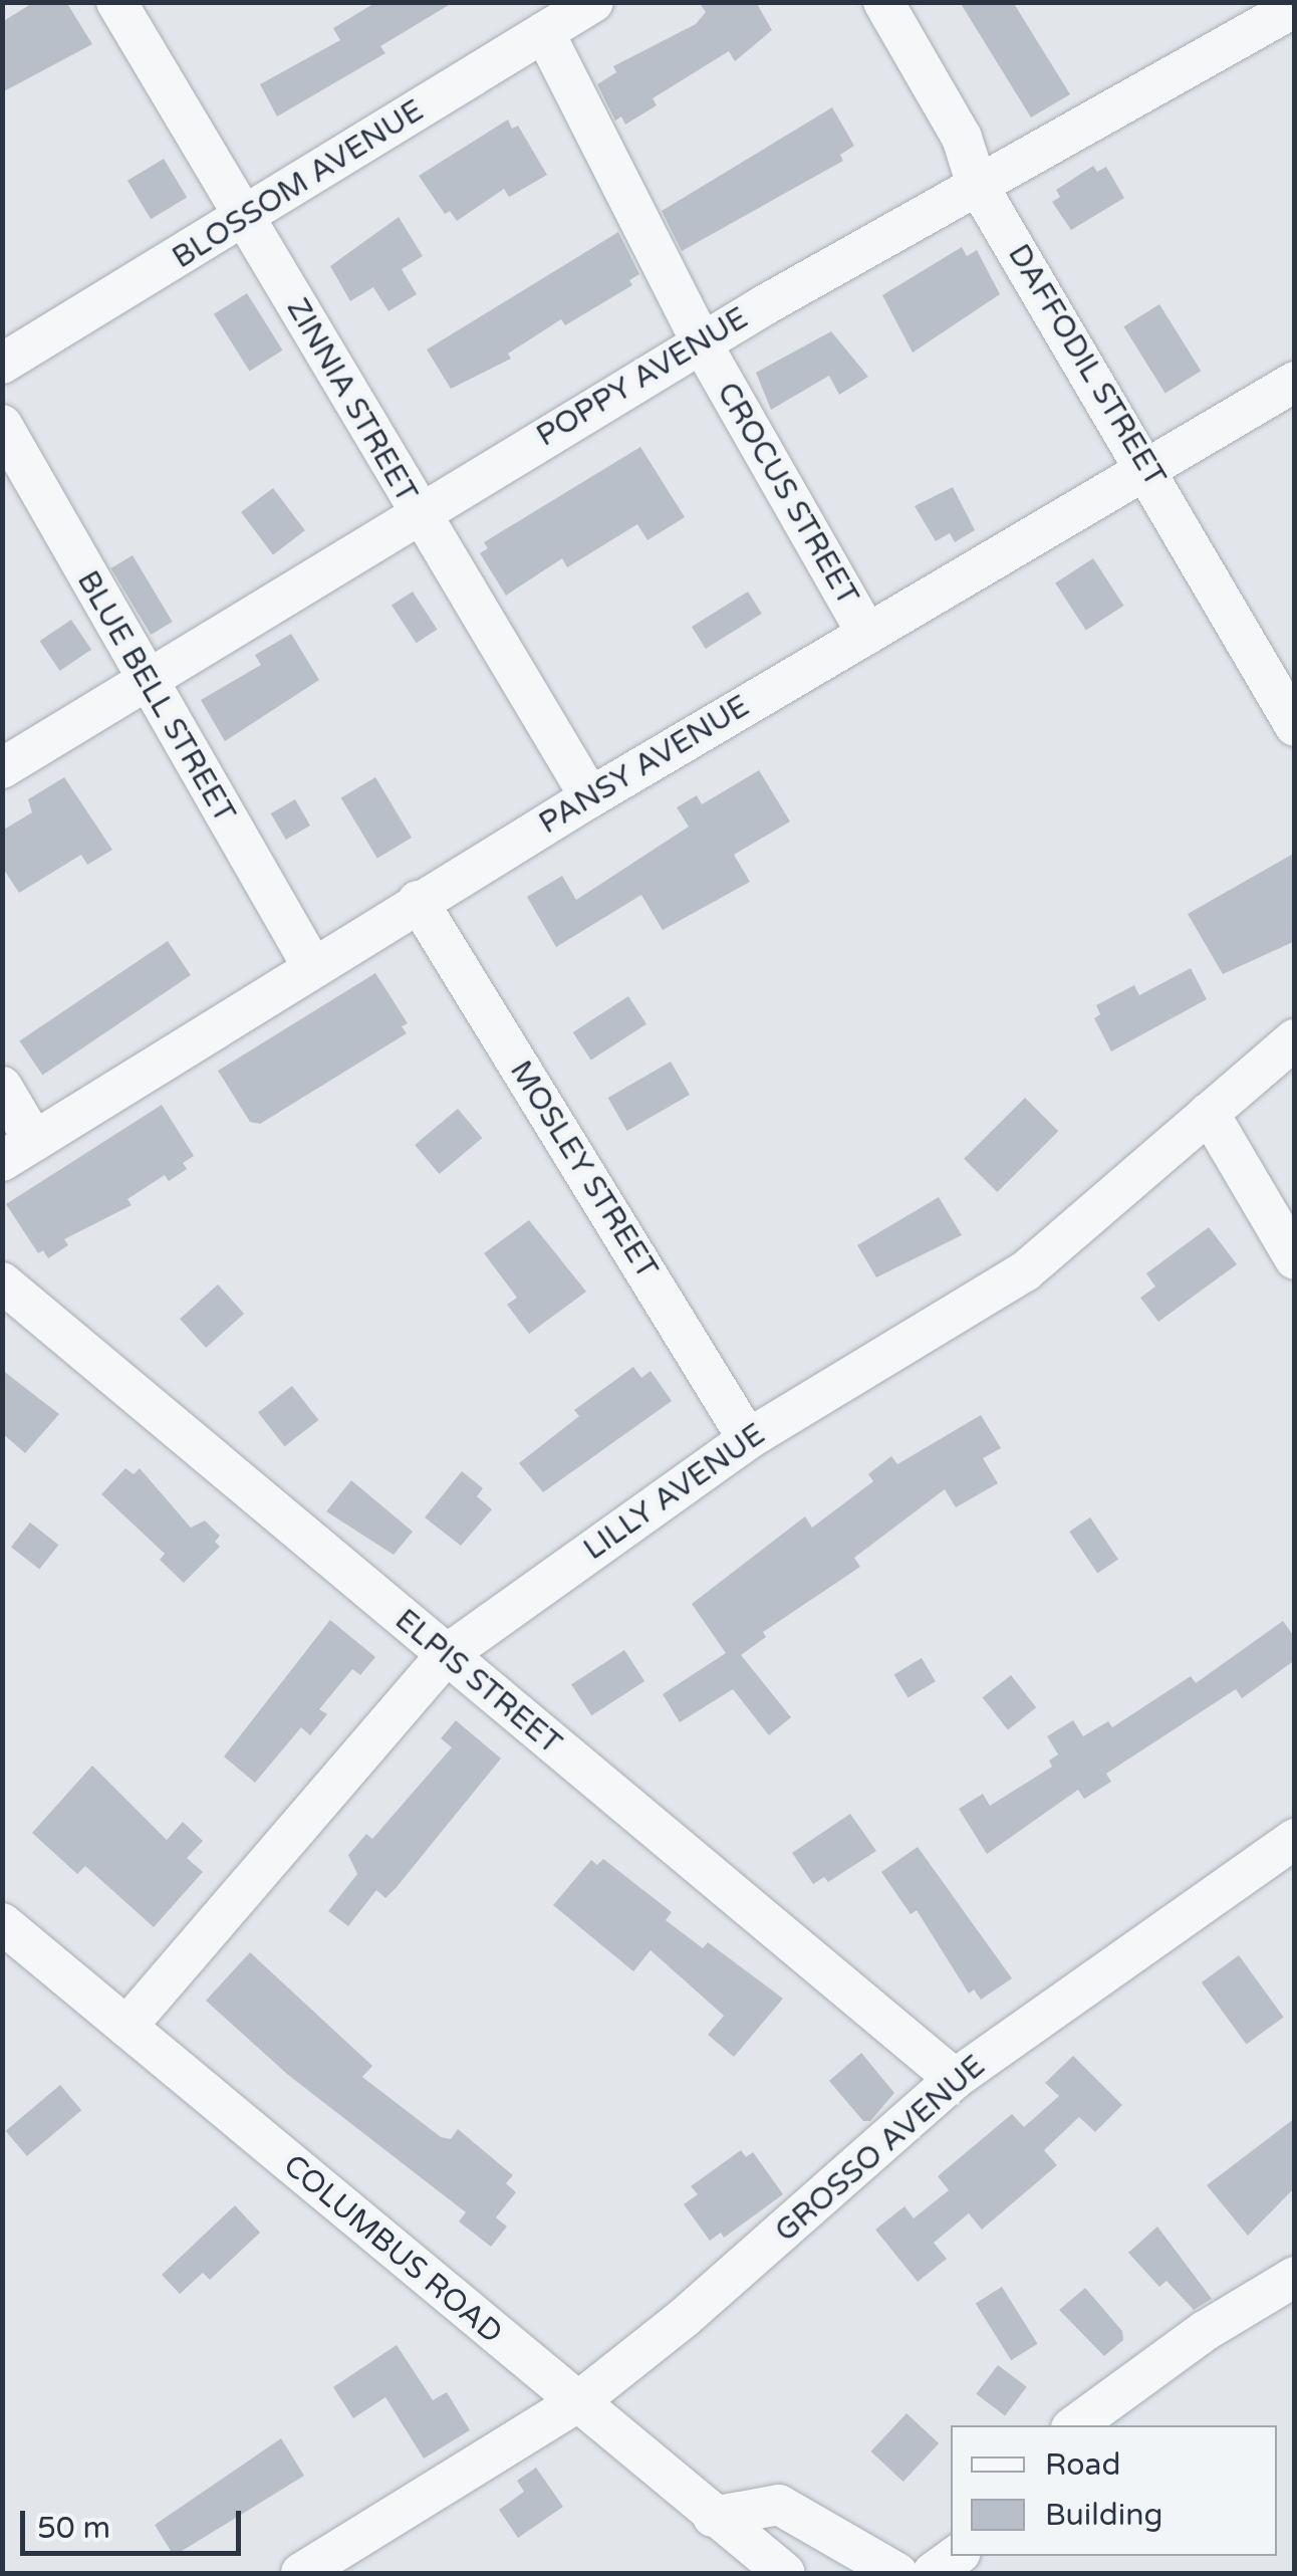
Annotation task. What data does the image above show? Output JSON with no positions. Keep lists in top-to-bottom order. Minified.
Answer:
{"streets":{"street":["BLOSSOM AVENUE","DAFFODIL STREET","POPPY AVENUE","ZINNIA STREET","CROCUS STREET","BLUE BELL STREET","PANSY AVENUE","MOSLEY STREET","LILLY AVENUE","ELPIS STREET","GROSSO AVENUE","COLUMBUS ROAD"]},"crossings":[["BLOSSOM AVENUE","ZINNIA STREET"],["BLOSSOM AVENUE","CROCUS STREET"],["DAFFODIL STREET","POPPY AVENUE"],["DAFFODIL STREET","PANSY AVENUE"],["POPPY AVENUE","ZINNIA STREET"],["POPPY AVENUE","CROCUS STREET"],["POPPY AVENUE","BLUE BELL STREET"],["ZINNIA STREET","PANSY AVENUE"],["CROCUS STREET","PANSY AVENUE"],["BLUE BELL STREET","PANSY AVENUE"],["PANSY AVENUE","MOSLEY STREET"],["MOSLEY STREET","LILLY AVENUE"],["LILLY AVENUE","ELPIS STREET"],["LILLY AVENUE","COLUMBUS ROAD"],["ELPIS STREET","GROSSO AVENUE"],["GROSSO AVENUE","COLUMBUS ROAD"]],"legend":["Road","Building"],"scale_bar":"50 m"}
